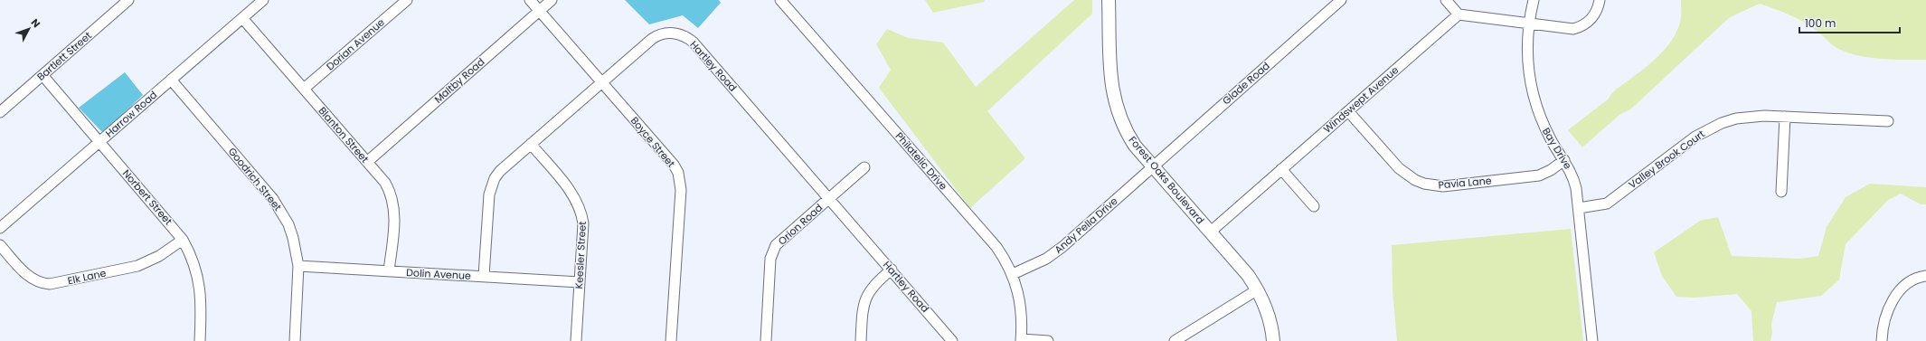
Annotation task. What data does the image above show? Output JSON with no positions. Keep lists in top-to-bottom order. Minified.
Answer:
{"streets":{"main road":["Forest Oaks Boulevard"],"street":["Dorian Avenue","Bartlett Street","Hartley Road","Maltby Road","Glade Road","Windswept Avenue","Harrow Road","Blanton Street","Boyce Street","Bay Drive","Valley Brook Court","Philatelic Drive","Goodrich Street","Pavia Lane","Norbert Street","Orion Road","Andy Pella Drive","Keesler Street","Dolin Avenue","Elk Lane"]},"crossings":[["Dorian Avenue","Blanton Street"],["Bartlett Street","Norbert Street"],["Hartley Road","Boyce Street"],["Hartley Road","Orion Road"],["Hartley Road","Keesler Street"],["Hartley Road","Dolin Avenue"],["Maltby Road","Blanton Street"],["Maltby Road","Boyce Street"],["Glade Road","Forest Oaks Boulevard"],["Glade Road","Andy Pella Drive"],["Windswept Avenue","Forest Oaks Boulevard"],["Windswept Avenue","Pavia Lane"],["Harrow Road","Blanton Street"],["Harrow Road","Goodrich Street"],["Harrow Road","Norbert Street"],["Blanton Street","Dolin Avenue"],["Bay Drive","Valley Brook Court"],["Bay Drive","Pavia Lane"],["Philatelic Drive","Andy Pella Drive"],["Goodrich Street","Dolin Avenue"],["Forest Oaks Boulevard","Andy Pella Drive"],["Norbert Street","Elk Lane"],["Keesler Street","Dolin Avenue"]],"scale_bar":"100 m","north":"top right"}
